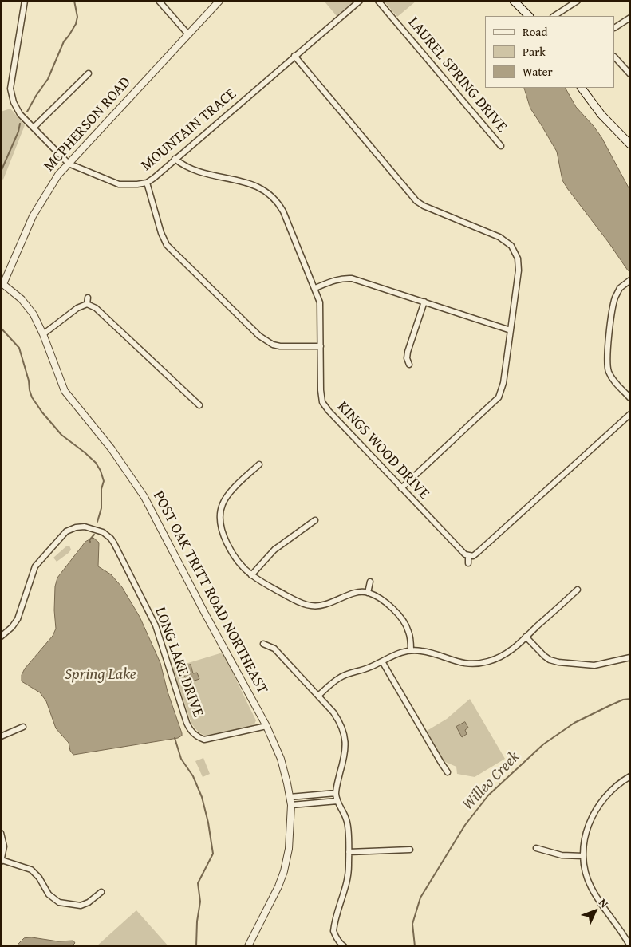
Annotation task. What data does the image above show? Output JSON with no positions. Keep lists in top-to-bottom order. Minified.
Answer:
{"streets":{"street":["LAUREL SPRING DRIVE","MCPHERSON ROAD","MOUNTAIN TRACE","KINGS WOOD DRIVE","POST OAK TRITT ROAD NORTHEAST","LONG LAKE DRIVE"]},"crossings":[["MCPHERSON ROAD","MOUNTAIN TRACE"],["MCPHERSON ROAD","POST OAK TRITT ROAD NORTHEAST"],["MOUNTAIN TRACE","KINGS WOOD DRIVE"],["POST OAK TRITT ROAD NORTHEAST","LONG LAKE DRIVE"]],"water":["Spring Lake","Willeo Creek"],"legend":["Road","Park","Water"],"north":"top right"}
